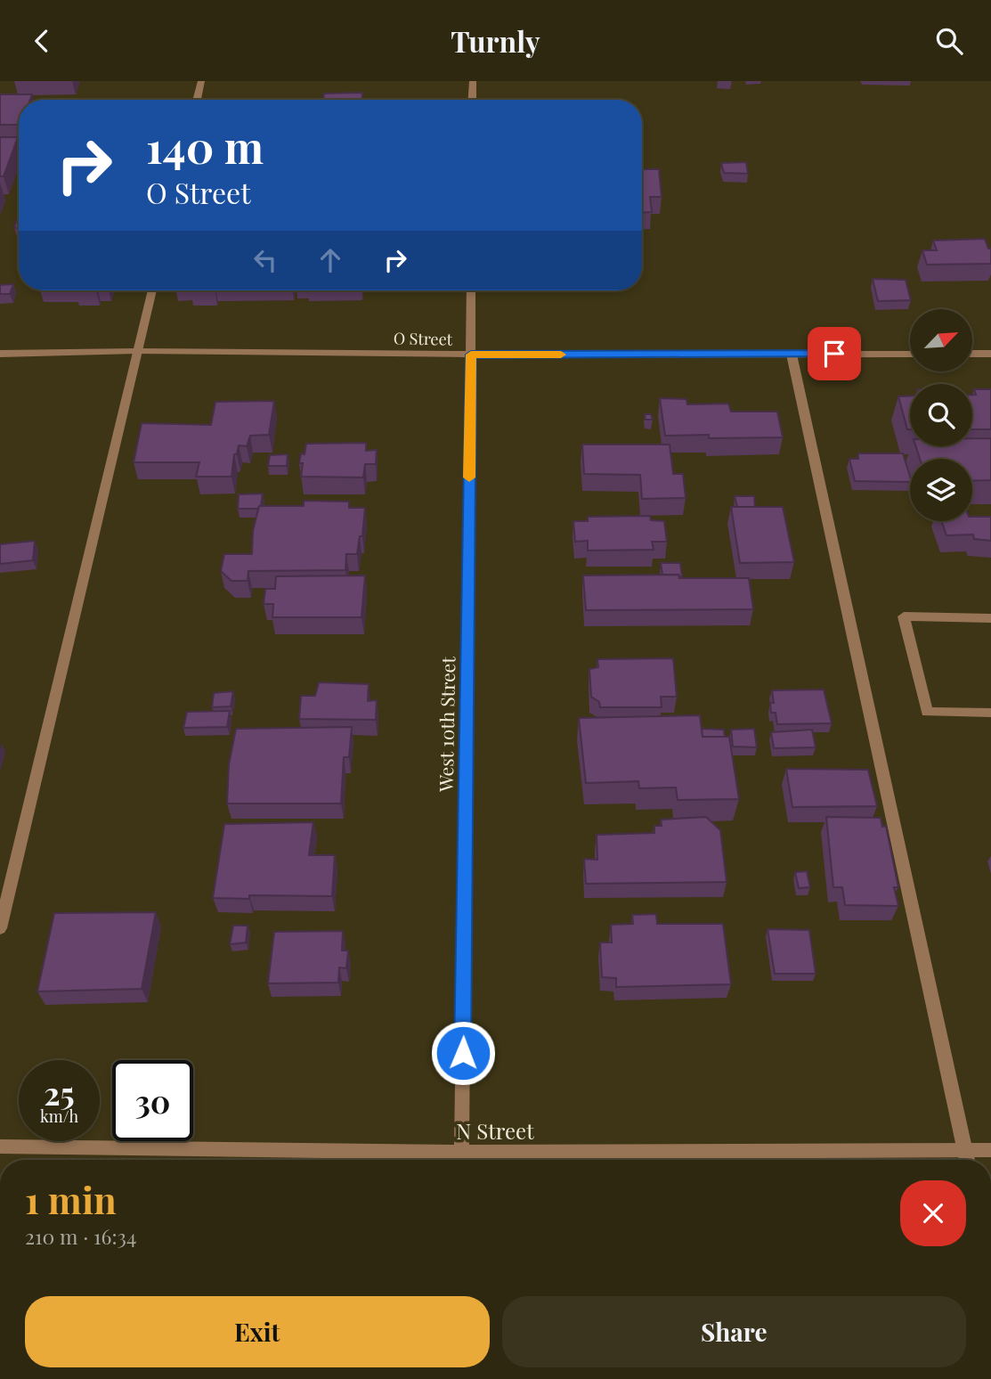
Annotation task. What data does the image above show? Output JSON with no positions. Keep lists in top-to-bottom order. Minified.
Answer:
{"streets":{"street":["O Street","West 10th Street","N Street"]},"crossings":[["O Street","West 10th Street"],["West 10th Street","N Street"]],"north":"top right","page":{"header":"Turnly","turn":["140 m","O Street"],"speed":"25 km/h","limit":"30","heading":["1 min","210 m · 16:34"],"buttons":["Exit","Share"]}}
